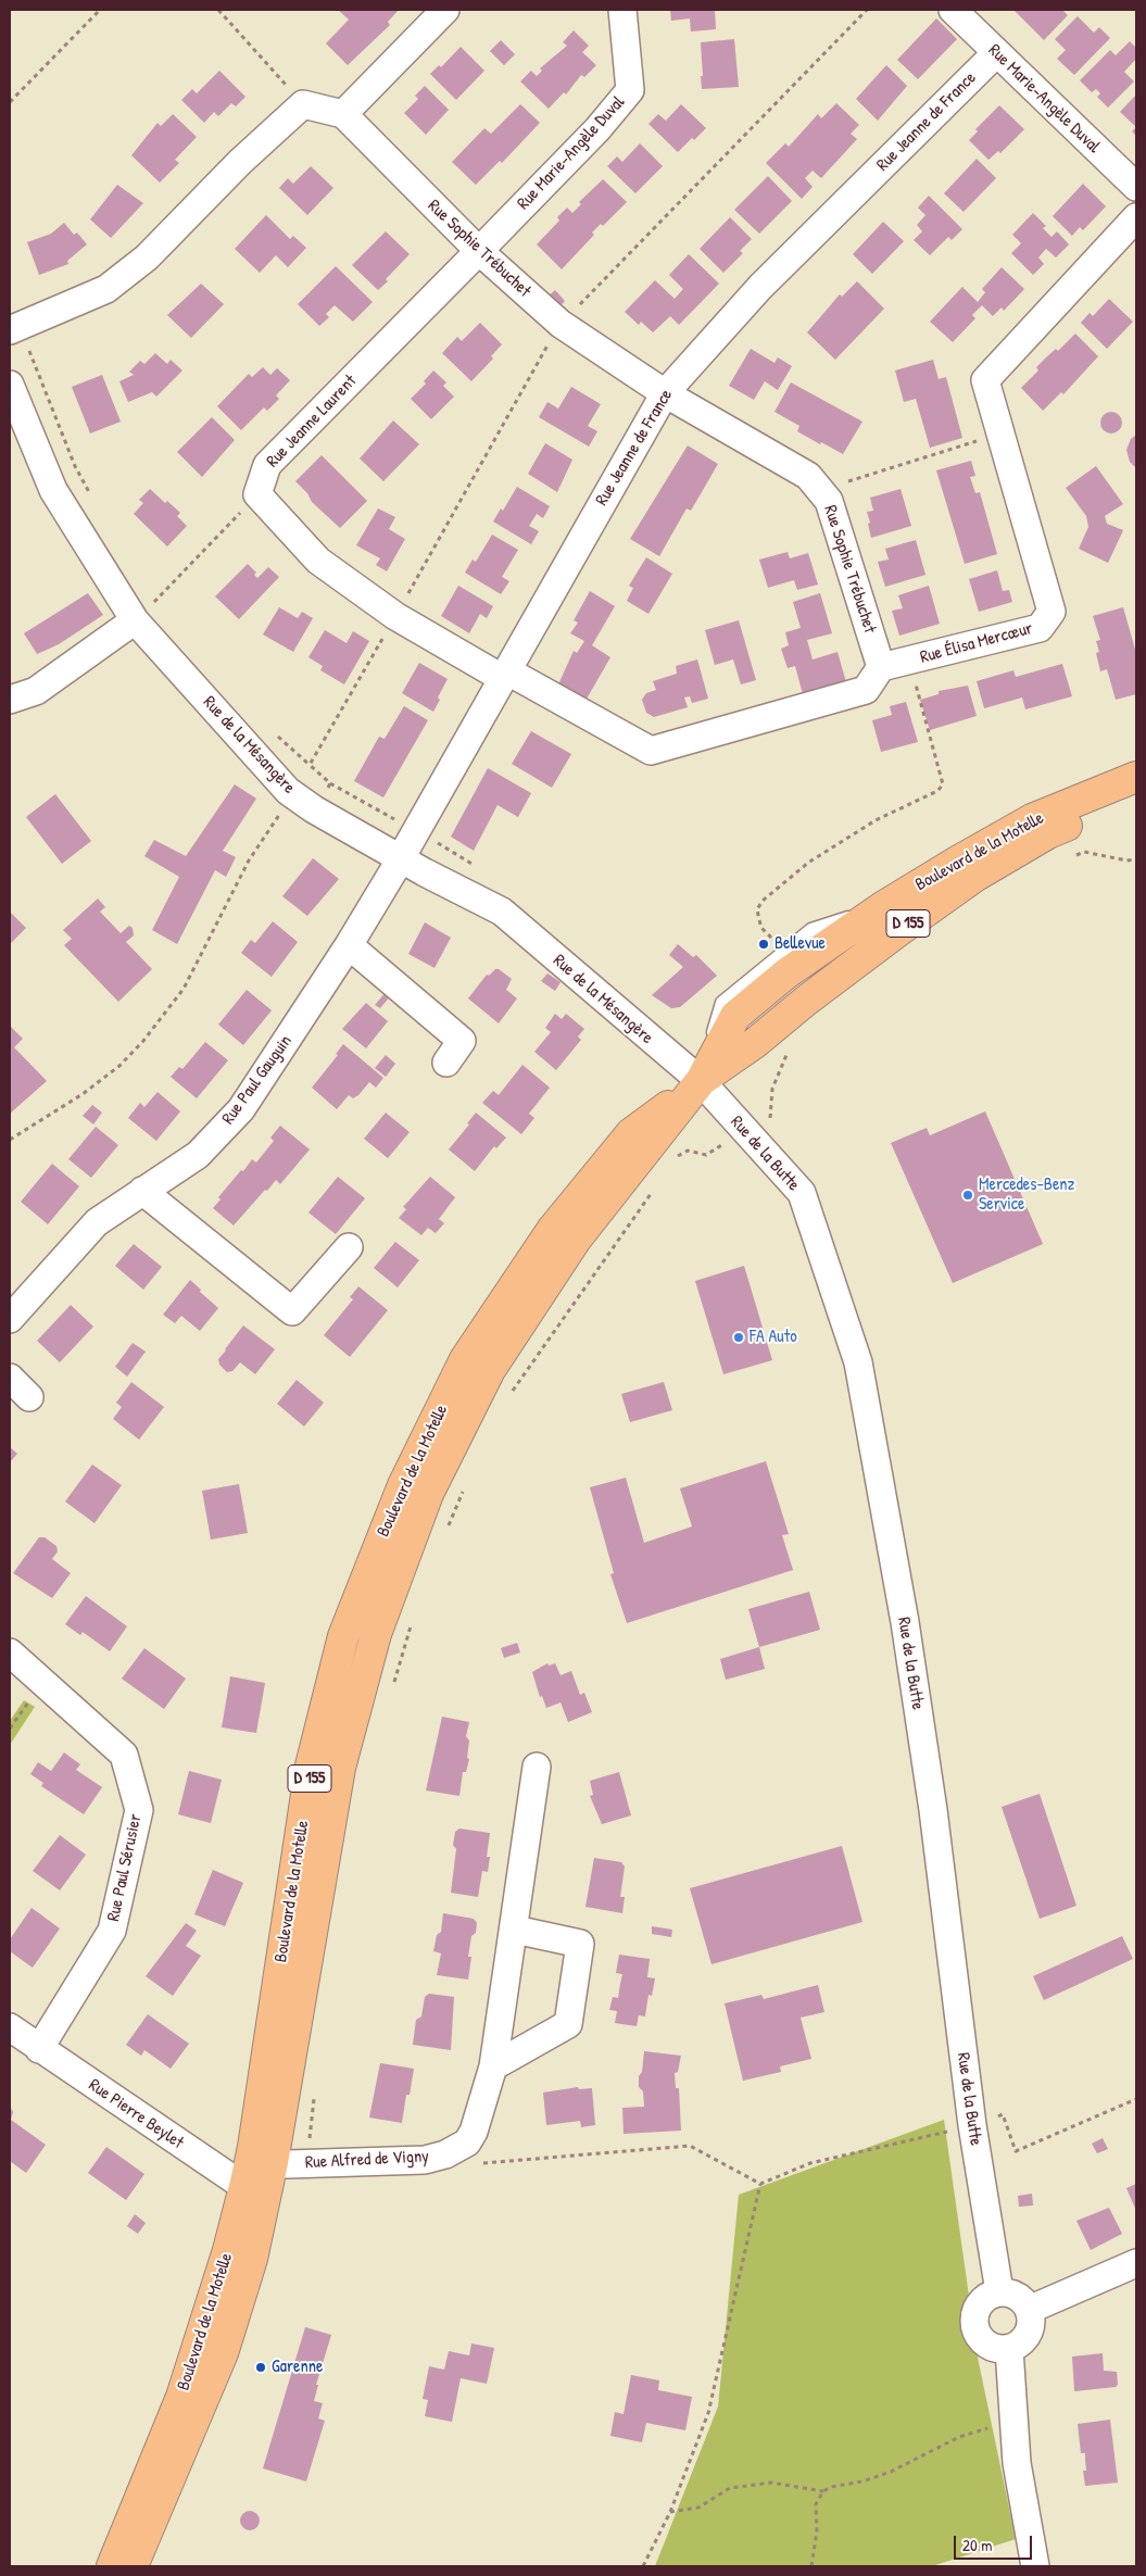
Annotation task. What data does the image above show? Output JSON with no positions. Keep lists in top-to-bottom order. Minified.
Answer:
{"streets":{"main road":["Boulevard de la Motelle","D 155"],"street":["Rue Marie-Angèle Duval","Rue Jeanne de France","Rue Sophie Trébuchet","Rue Jeanne Laurent","Rue Élisa Mercœur","Rue de la Mésangère","Rue Paul Gauguin","Rue de la Butte","Rue Paul Sérusier","Rue Pierre Beylet","Rue Alfred de Vigny"]},"crossings":[["Rue Marie-Angèle Duval","Rue Jeanne de France"],["Rue Marie-Angèle Duval","Rue Sophie Trébuchet"],["Rue Marie-Angèle Duval","Rue Jeanne Laurent"],["Rue Jeanne de France","Rue Sophie Trébuchet"],["Rue Jeanne de France","Rue de la Mésangère"],["Rue Jeanne de France","Rue Paul Gauguin"],["Rue Sophie Trébuchet","Rue Jeanne Laurent"],["Rue Sophie Trébuchet","Rue Élisa Mercœur"],["Rue de la Mésangère","Boulevard de la Motelle"],["Rue de la Mésangère","Rue Paul Gauguin"],["Rue de la Mésangère","Rue de la Butte"],["Boulevard de la Motelle","Rue de la Butte"],["Boulevard de la Motelle","Rue Pierre Beylet"],["Boulevard de la Motelle","Rue Alfred de Vigny"],["Rue Paul Sérusier","Rue Pierre Beylet"],["Rue Pierre Beylet","Rue Alfred de Vigny"]],"places":["Bellevue","Mercedes-Benz Service","FA Auto","Garenne"],"scale_bar":"20 m"}
